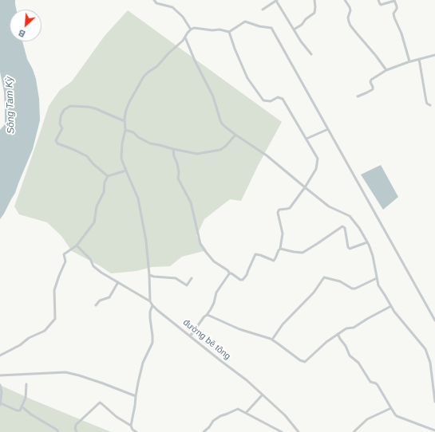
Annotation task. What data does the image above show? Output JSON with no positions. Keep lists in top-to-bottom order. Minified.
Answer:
{"streets":{"street":["đường bê tông"]},"water":["Sông Tam Kỳ"],"north":"bottom left"}
